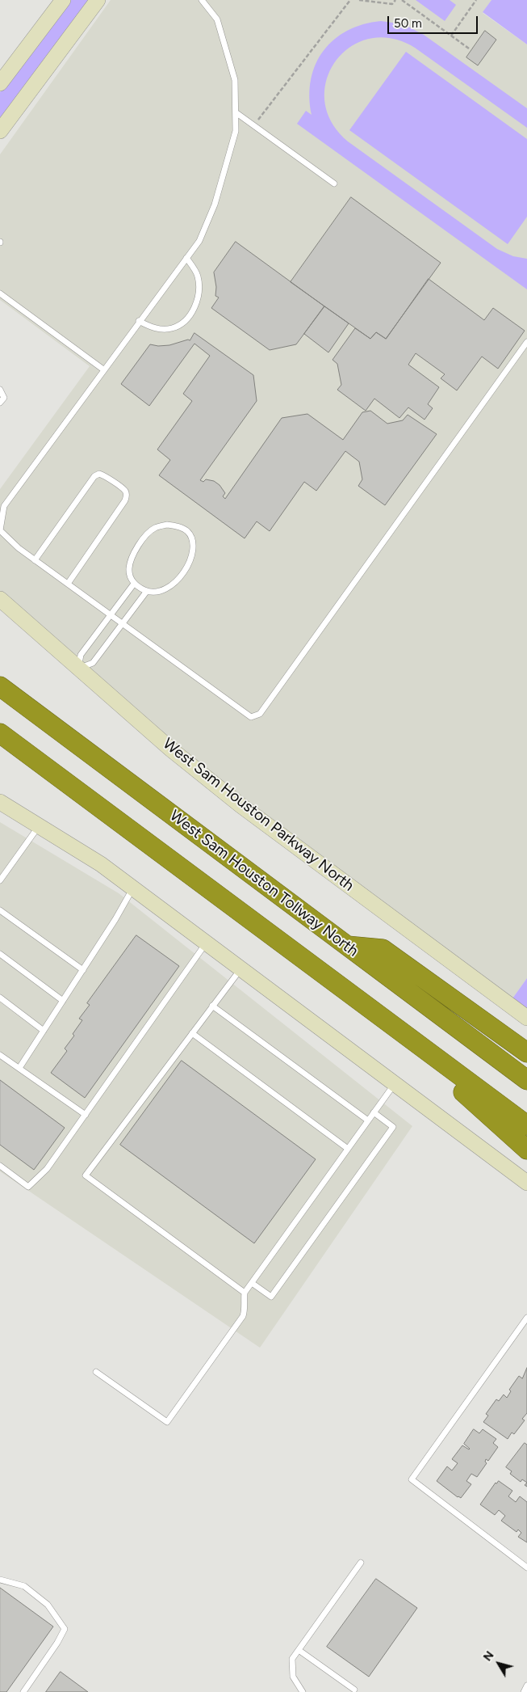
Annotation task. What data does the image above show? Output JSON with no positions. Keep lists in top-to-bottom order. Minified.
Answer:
{"streets":{"highway":["West Sam Houston Tollway North"],"main road":["West Sam Houston Parkway North"]},"scale_bar":"50 m","north":"top left"}
